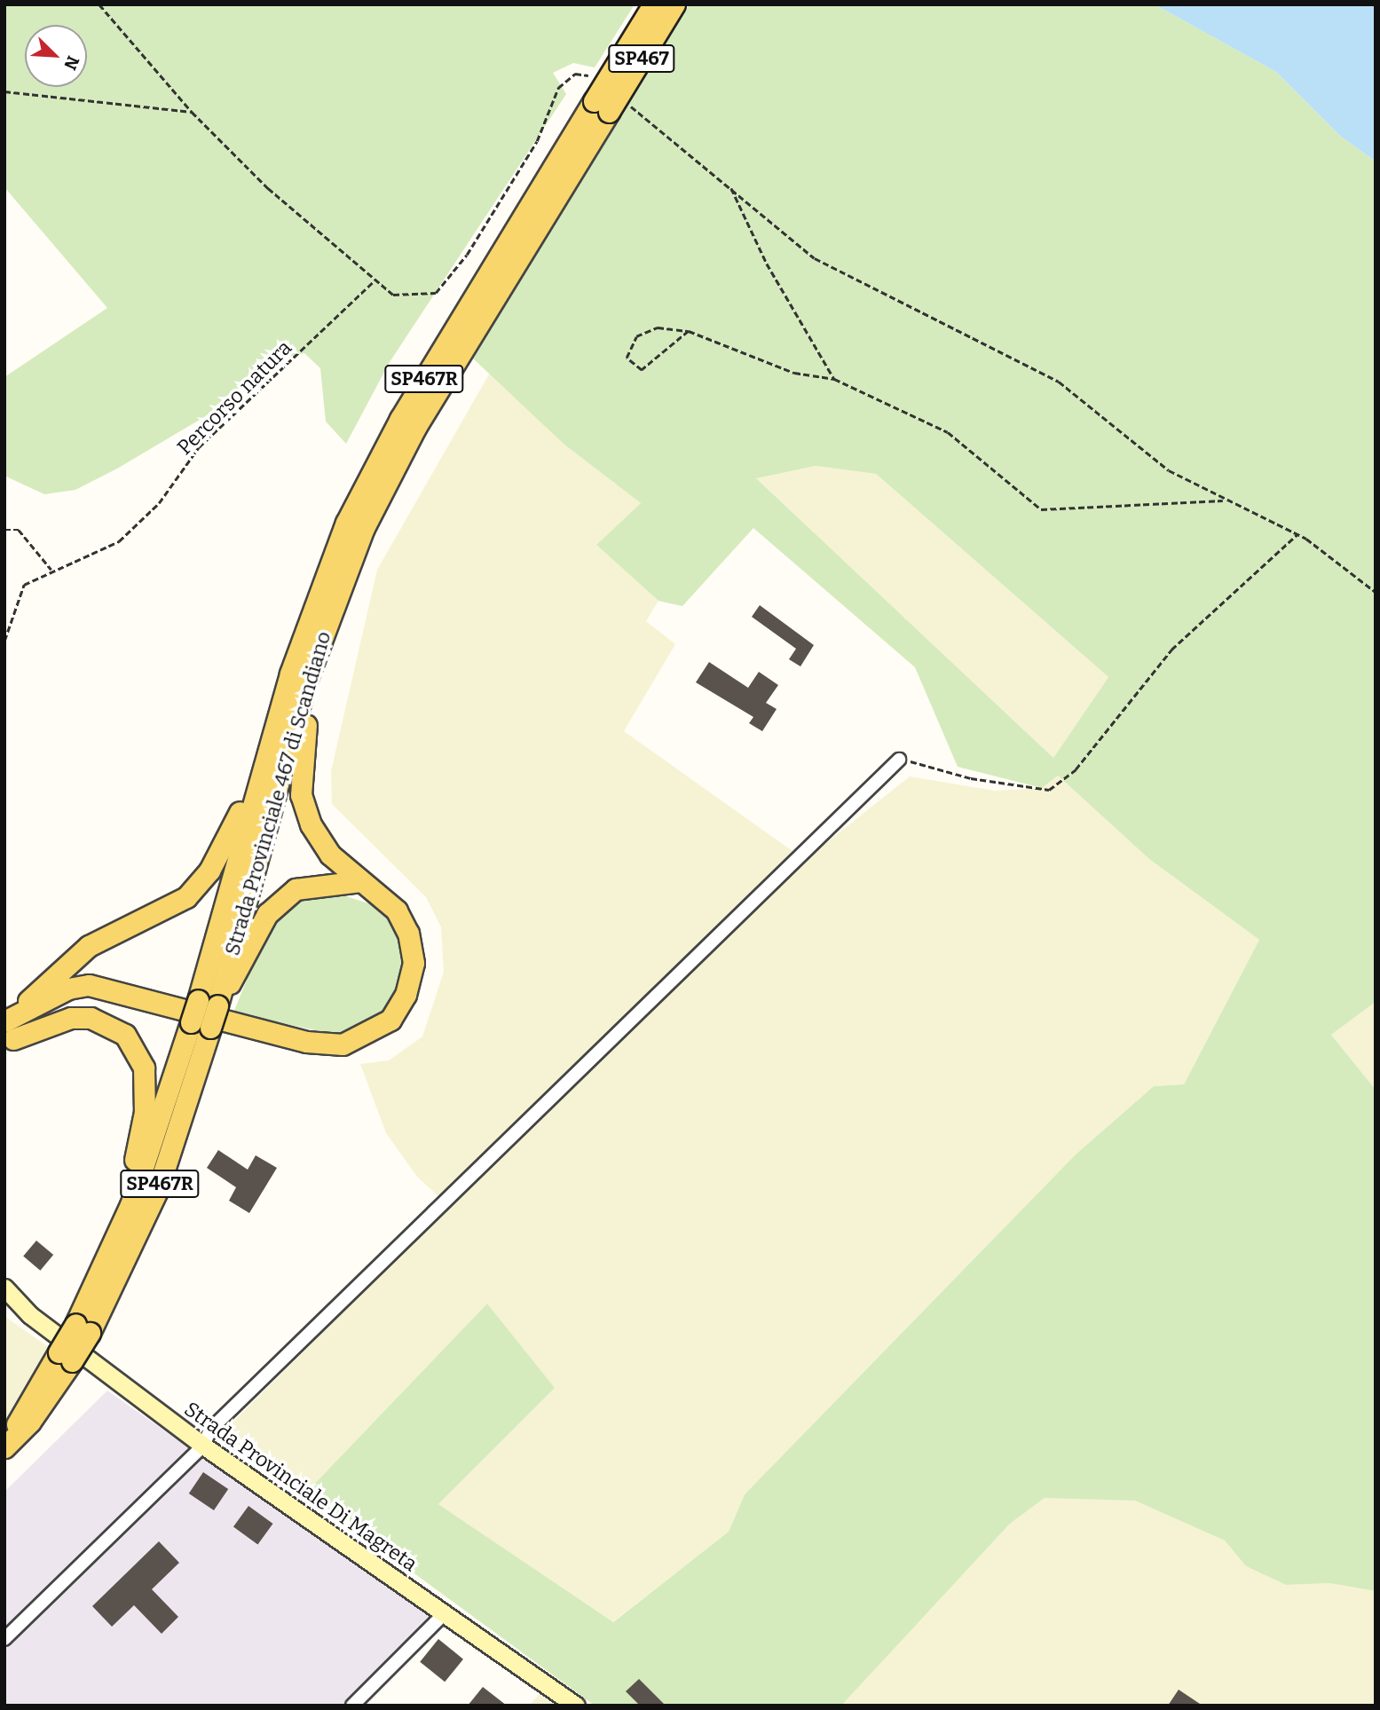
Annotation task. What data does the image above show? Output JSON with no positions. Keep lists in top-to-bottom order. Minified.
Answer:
{"streets":{"main road":["SP467","SP467R","Strada Provinciale 467 di Scandiano","Strada Provinciale Di Magreta"],"path":["Percorso natura"]},"north":"bottom right"}
